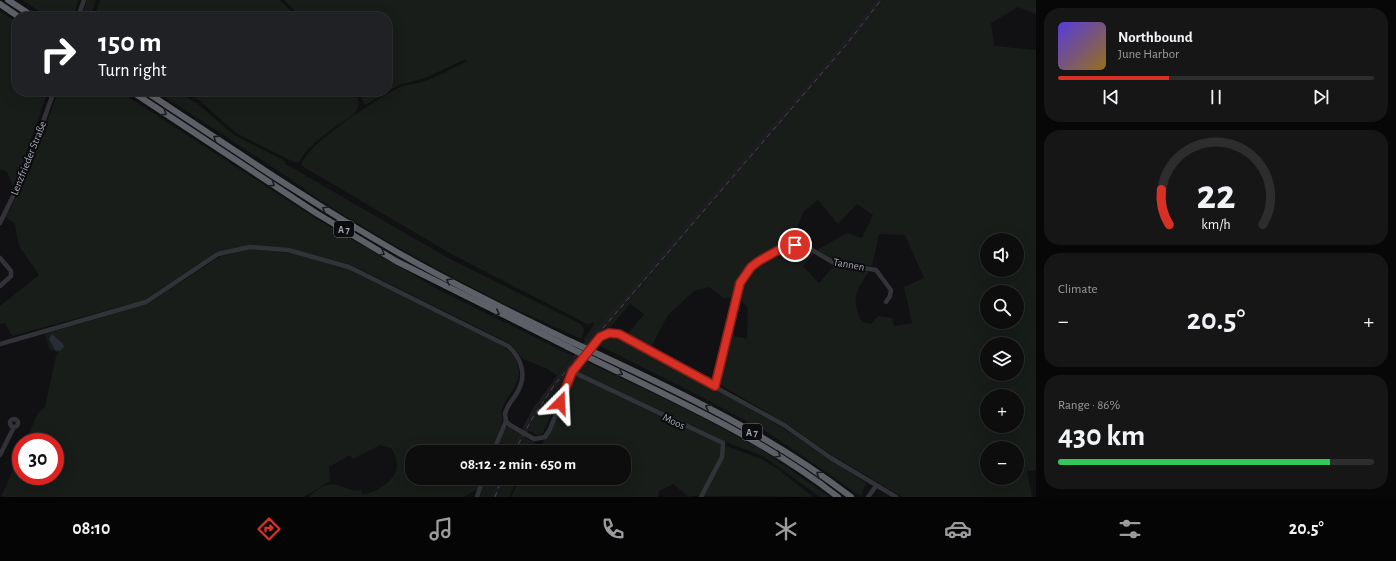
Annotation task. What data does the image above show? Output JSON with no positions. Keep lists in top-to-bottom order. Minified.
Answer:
{"streets":{"highway":["A 7"],"street":["Lenzfrieder Straße","Tannen","Moos"]},"page":{"turn":["150 m","Turn right"],"song":["Northbound","June Harbor"],"map_buttons":["+","−"],"tile":["Climate",["Range · 86%","430 km"]],"heat":["−","20.5°","+"],"limit":"30","trip":"08:12 · 2 min · 650 m","tabs":["08:10","20.5°"],"gauge":["22","km/h"]}}
